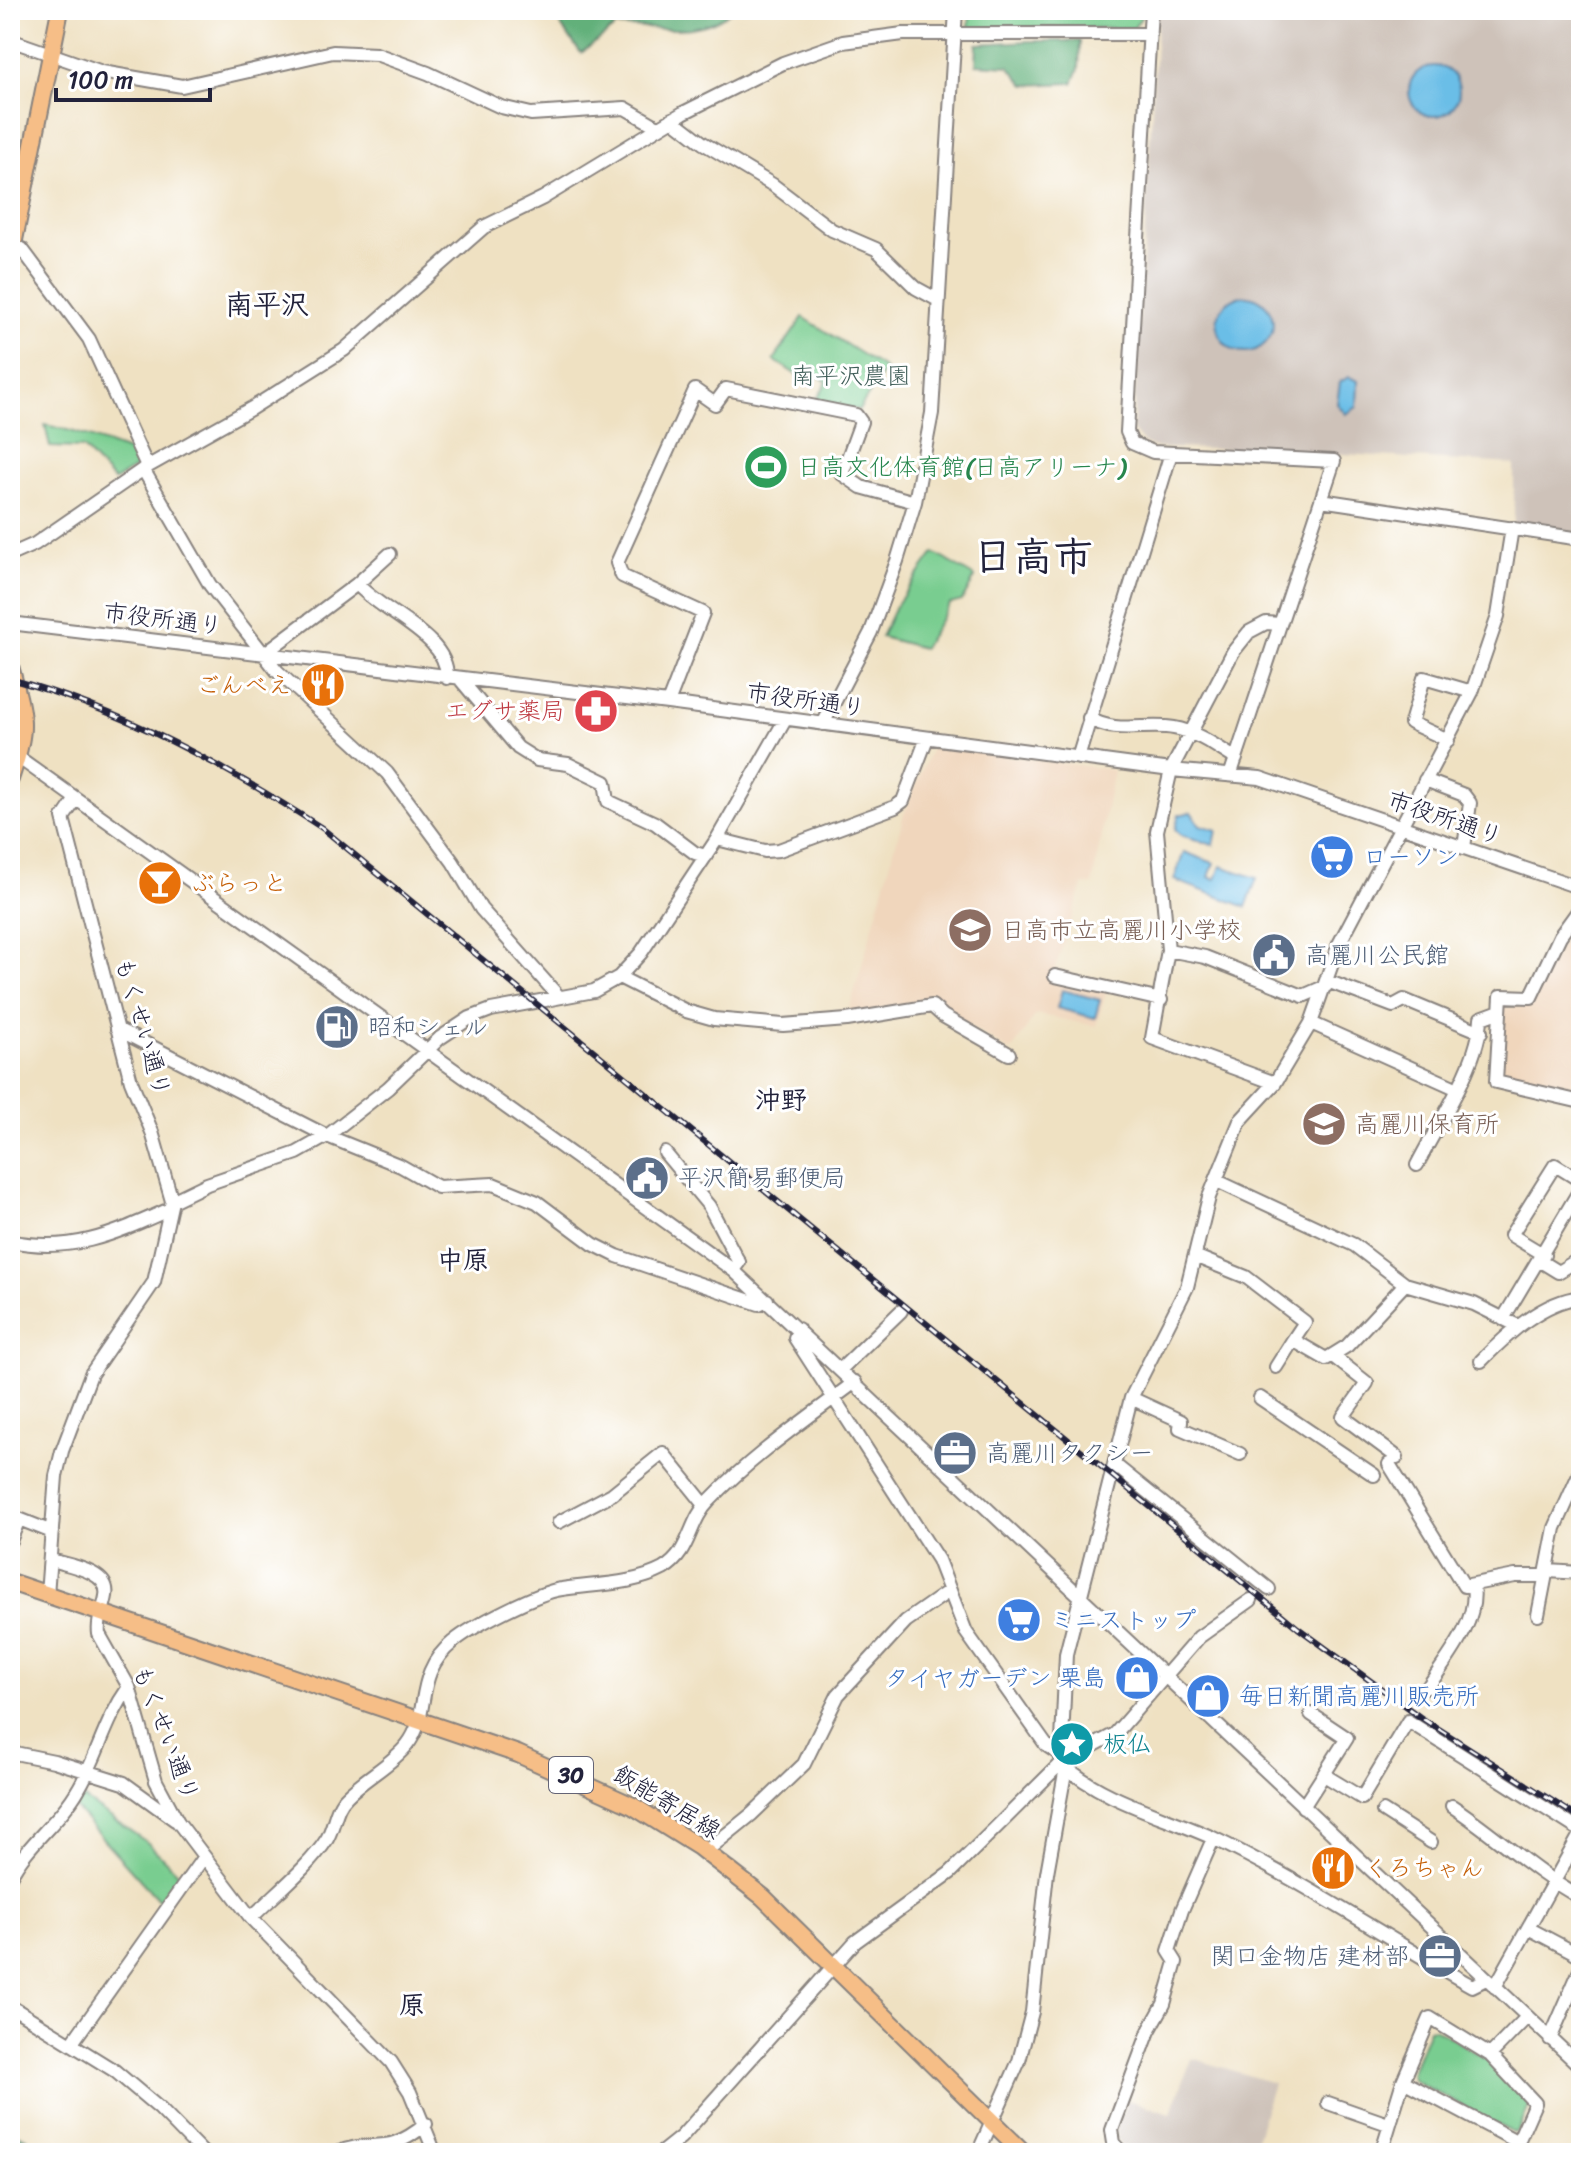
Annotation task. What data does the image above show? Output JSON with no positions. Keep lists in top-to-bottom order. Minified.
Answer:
{"streets":{"main road":["30","飯能寄居線"],"street":["市役所通り","もくせい通り"]},"crossings":[["もくせい通り","飯能寄居線"]],"districts":["南平沢","日高市","沖野","中原","原"],"parks":["南平沢農園"],"places":{"sports":["日高文化体育館(日高アリーナ)"],"restaurant":["ごんべえ","くろちゃん"],"pharmacy":["エグサ薬局"],"supermarket":["ローソン","ミニストップ"],"bar":["ぶらっと"],"school or university":["日高市立高麗川小学校","高麗川保育所"],"public building":["高麗川公民館","平沢簡易郵便局"],"fuel station":["昭和シェル"],"office":["高麗川タクシー","関口金物店 建材部"],"shop":["タイヤガーデン 栗島","毎日新聞高麗川販売所"],"place":["板仏"]},"scale_bar":"100 m"}
